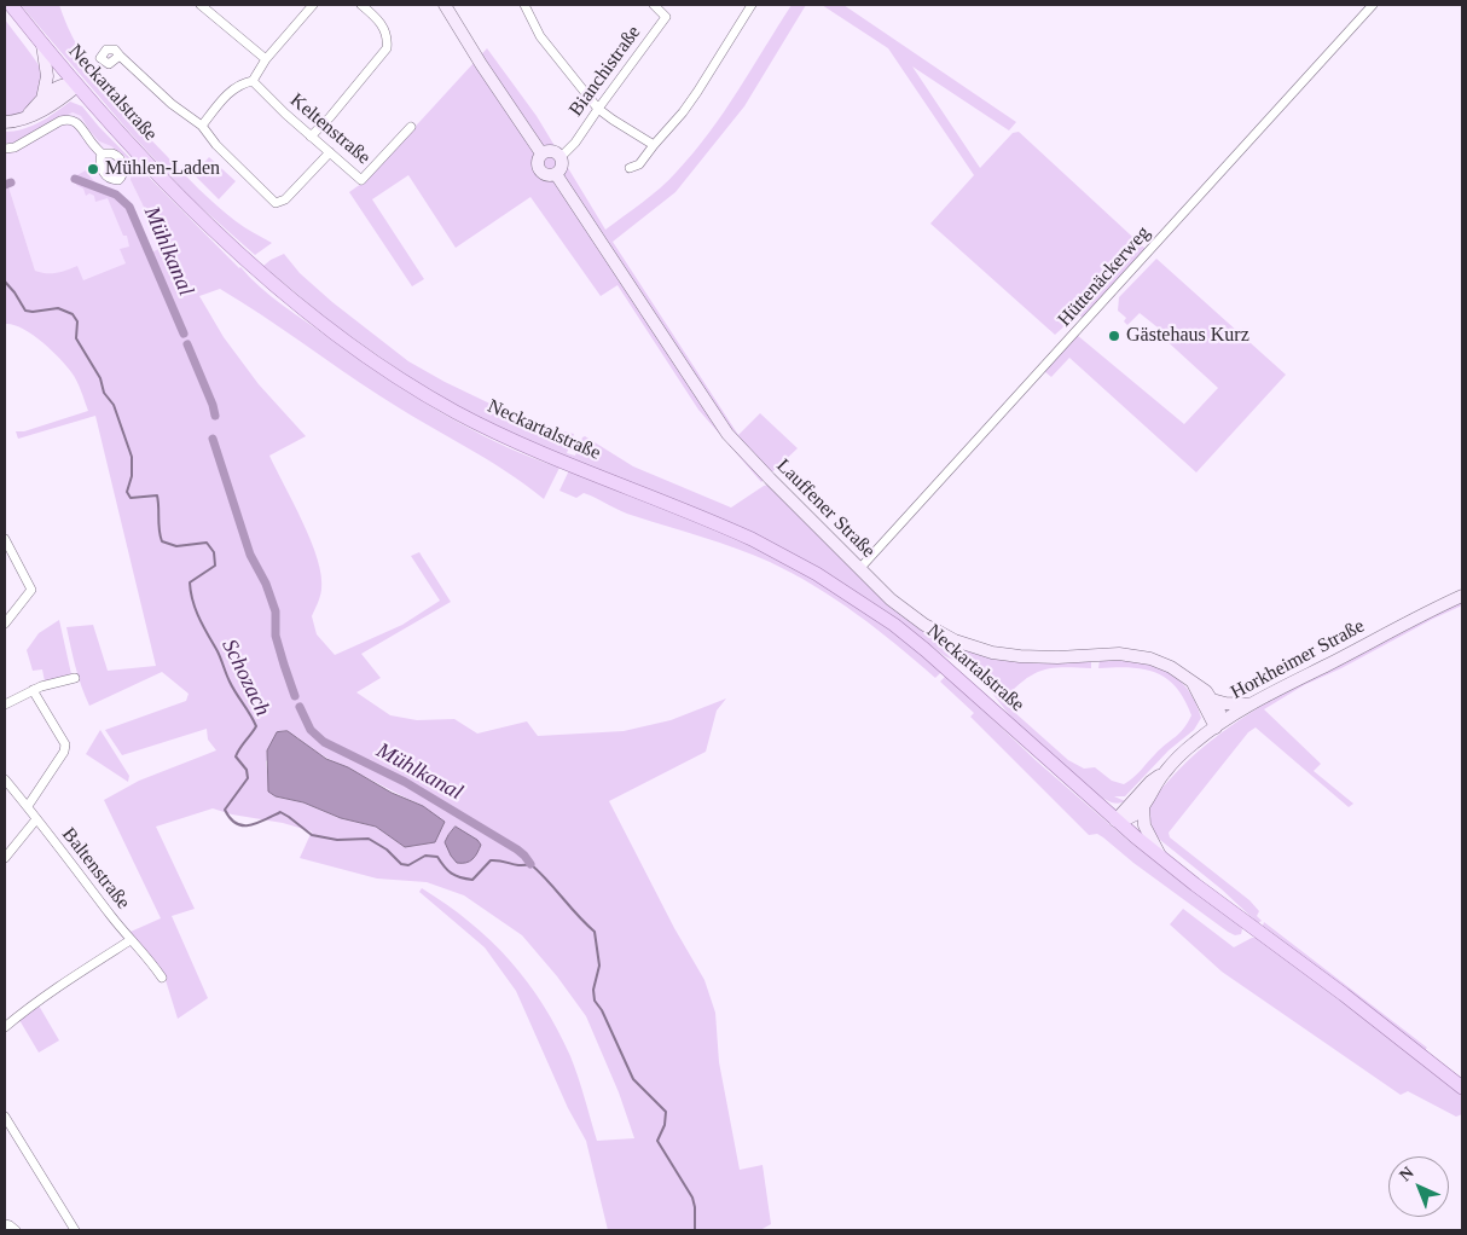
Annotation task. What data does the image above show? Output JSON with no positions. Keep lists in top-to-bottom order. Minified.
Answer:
{"streets":{"main road":["Neckartalstraße"],"street":["Bianchistraße","Keltenstraße","Hüttenäckerweg","Lauffener Straße","Horkheimer Straße","Baltenstraße"]},"crossings":[["Bianchistraße","Lauffener Straße"],["Neckartalstraße","Horkheimer Straße"],["Hüttenäckerweg","Lauffener Straße"],["Lauffener Straße","Horkheimer Straße"]],"water":["Mühlkanal","Schozach"],"places":["Mühlen-Laden","Gästehaus Kurz"],"north":"top left"}
